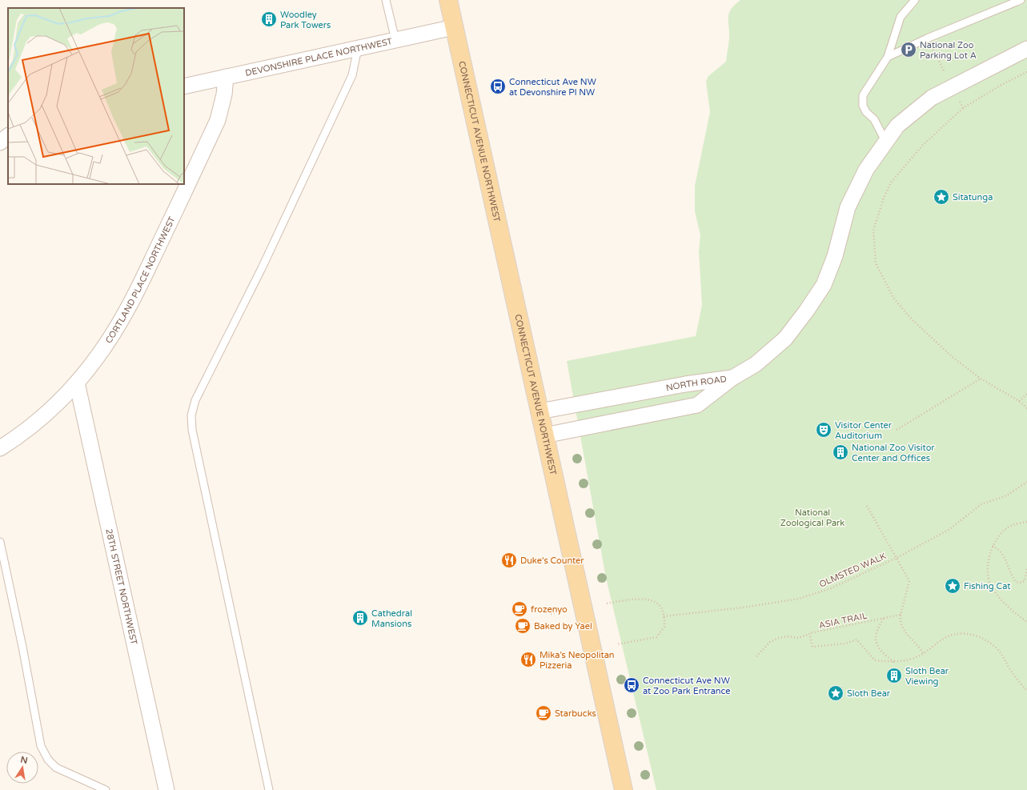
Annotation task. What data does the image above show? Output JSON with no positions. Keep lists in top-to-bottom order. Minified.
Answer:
{"streets":{"main road":["CONNECTICUT AVENUE NORTHWEST"],"street":["DEVONSHIRE PLACE NORTHWEST","CORTLAND PLACE NORTHWEST","NORTH ROAD","28TH STREET NORTHWEST"],"path":["OLMSTED WALK","ASIA TRAIL"]},"crossings":[["DEVONSHIRE PLACE NORTHWEST","CONNECTICUT AVENUE NORTHWEST"],["DEVONSHIRE PLACE NORTHWEST","CORTLAND PLACE NORTHWEST"],["CONNECTICUT AVENUE NORTHWEST","NORTH ROAD"],["CORTLAND PLACE NORTHWEST","28TH STREET NORTHWEST"]],"parks":["National Zoological Park"],"places":{"building":["Woodley Park Towers","National Zoo Visitor Center and Offices","Cathedral Mansions","Sloth Bear Viewing"],"parking":["National Zoo Parking Lot A"],"bus stop":["Connecticut Ave NW at Devonshire Pl NW","Connecticut Ave NW at Zoo Park Entrance"],"place":["Sitatunga","Fishing Cat","Sloth Bear"],"theatre":["Visitor Center Auditorium"],"restaurant":["Duke's Counter","Mika’s Neopolitan Pizzeria"],"cafe":["frozenyo","Baked by Yael","Starbucks"]},"north":"top"}
